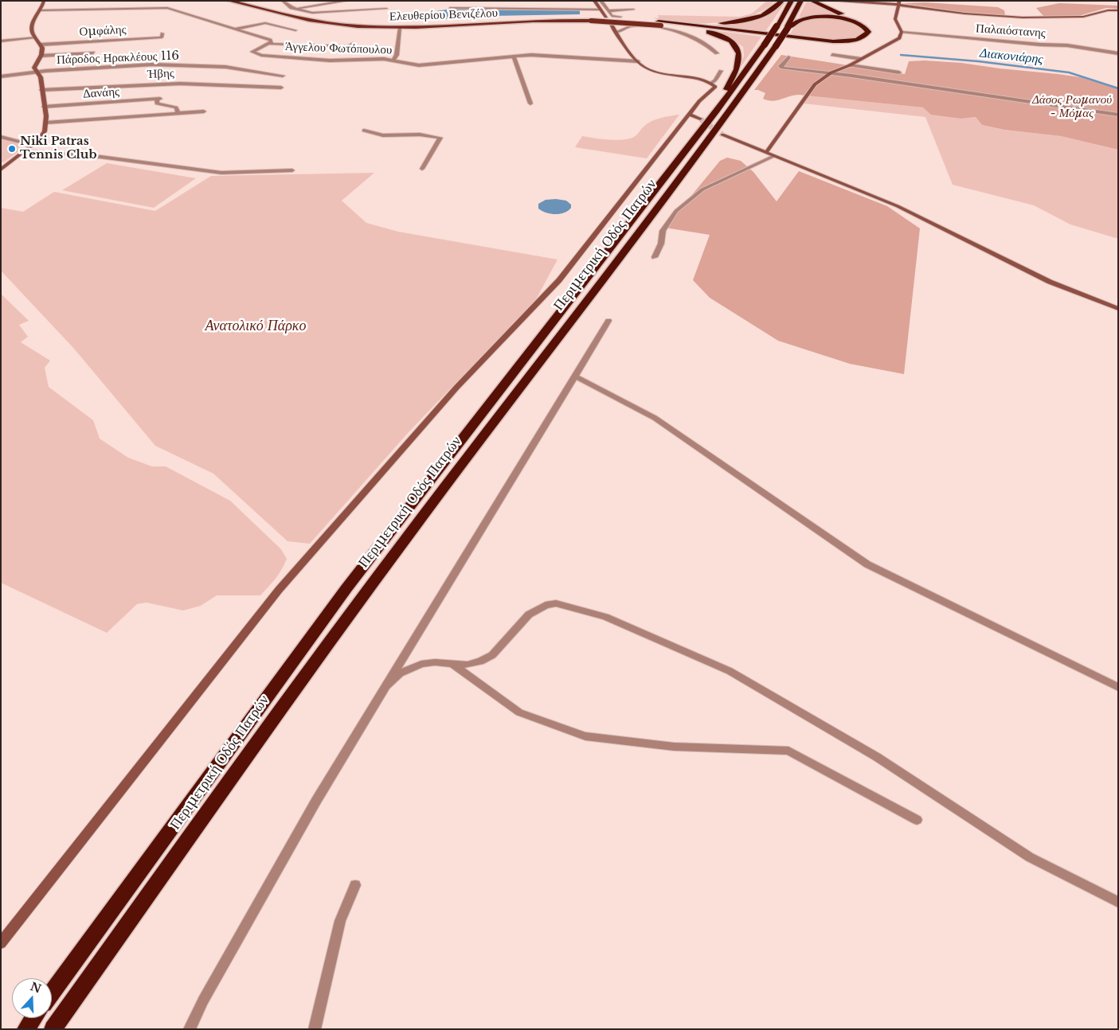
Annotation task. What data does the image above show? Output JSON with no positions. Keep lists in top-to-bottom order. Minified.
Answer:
{"streets":{"highway":["Περιμετρική Οδός Πατρών"],"main road":["Ελευθερίου Βενιζέλου"],"street":["Ομφάλης","Παλαιόστανης","Άγγελου Φωτόπουλου","Πάροδος Ηρακλέους 116","Ήβης","Δανάης"]},"water":["Διακονιάρης"],"parks":["Δάσος Ρωμανού - Μόμας","Ανατολικό Πάρκο"],"places":["Niki Patras Tennis Club"],"north":"top"}
